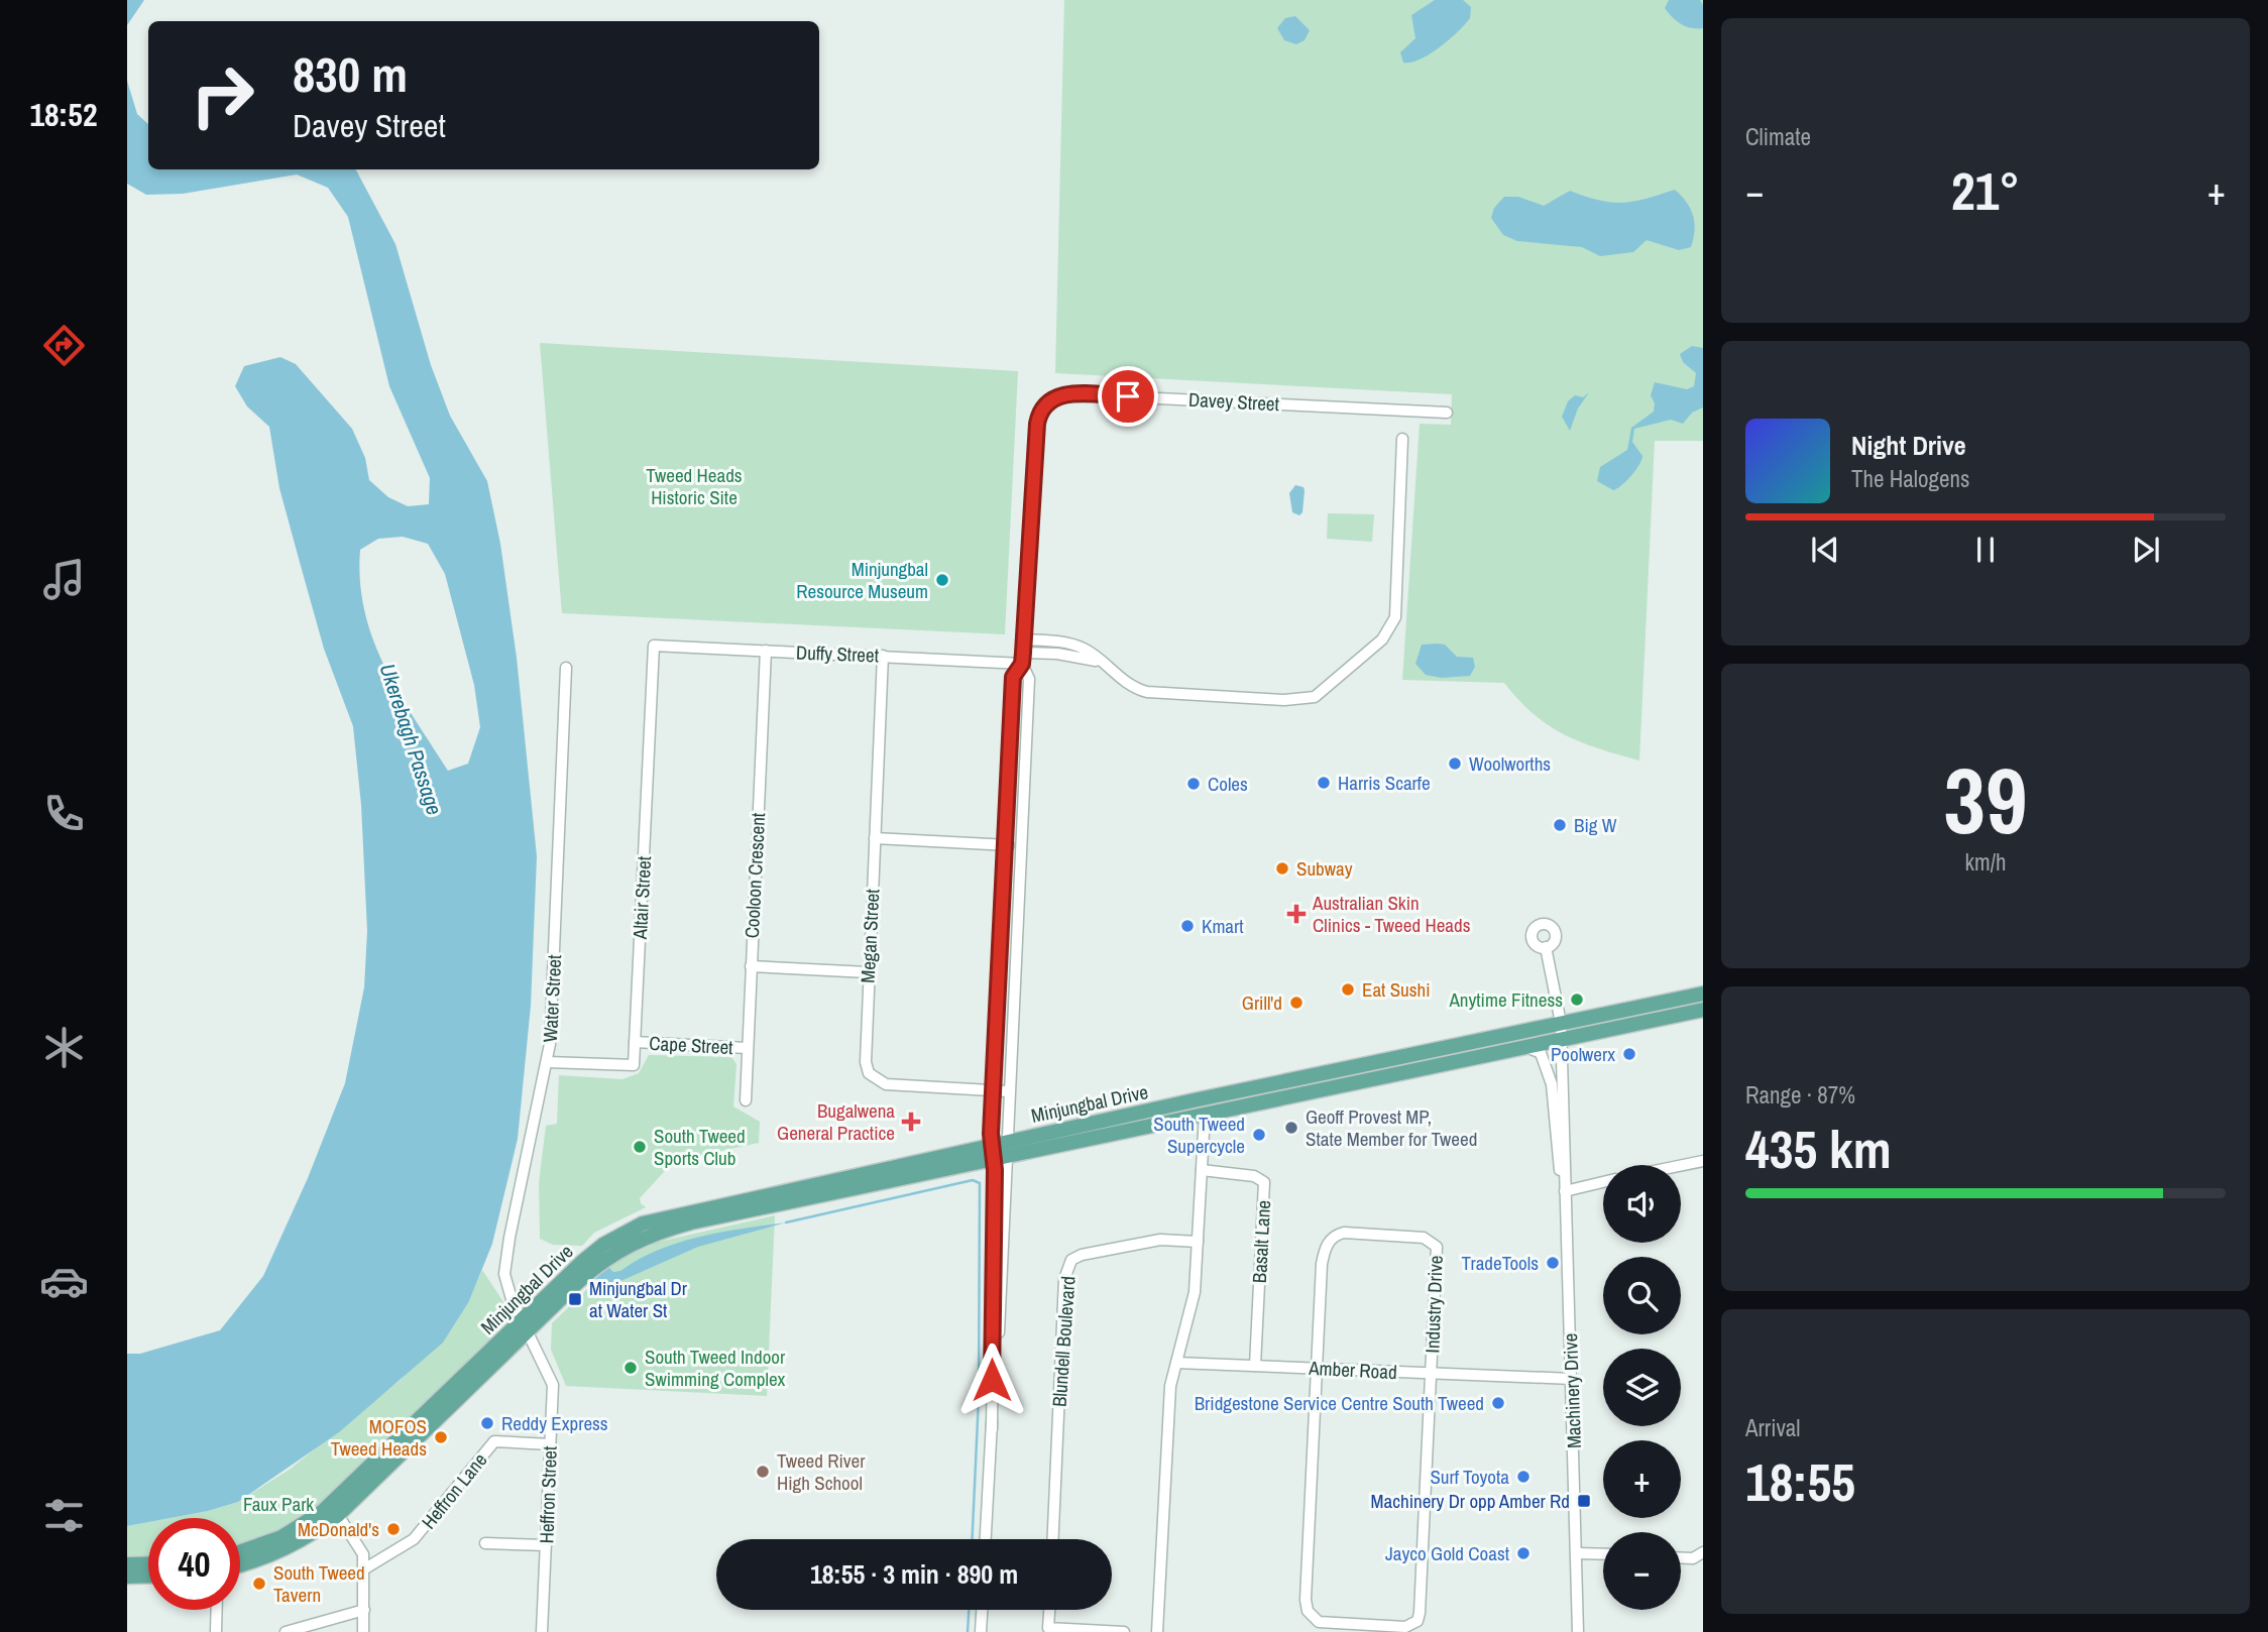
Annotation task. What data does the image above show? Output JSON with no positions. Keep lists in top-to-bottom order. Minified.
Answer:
{"streets":{"main road":["Minjungbal Drive"],"street":["Davey Street","Duffy Street","Cooloon Crescent","Altair Street","Megan Street","Water Street","Cape Street","Basalt Lane","Industry Drive","Blundell Boulevard","Amber Road","Machinery Drive","Heffron Lane","Heffron Street"]},"crossings":[["Duffy Street","Cooloon Crescent"],["Duffy Street","Altair Street"],["Duffy Street","Megan Street"],["Cooloon Crescent","Cape Street"],["Altair Street","Water Street"],["Altair Street","Cape Street"],["Water Street","Minjungbal Drive"],["Water Street","Heffron Street"],["Minjungbal Drive","Machinery Drive"],["Minjungbal Drive","Heffron Street"],["Basalt Lane","Amber Road"],["Industry Drive","Amber Road"],["Amber Road","Machinery Drive"],["Heffron Lane","Heffron Street"]],"water":["Ukerebagh Passage"],"parks":["Tweed Heads Historic Site","Faux Park"],"places":{"other":["Minjungbal Resource Museum","Woolworths","Harris Scarfe","Coles","Big W","Subway","Kmart","Eat Sushi","Anytime Fitness","Grill'd","Poolwerx","Geoff Provest MP, State Member for Tweed","South Tweed Supercycle","South Tweed Sports Club","TradeTools","South Tweed Indoor Swimming Complex","Bridgestone Service Centre South Tweed","Reddy Express","MOFOS Tweed Heads","Tweed River High School","Surf Toyota","McDonald's","Jayco Gold Coast","South Tweed Tavern"],"health":["Australian Skin Clinics - Tweed Heads","Bugalwena General Practice"],"transit":["Minjungbal Dr at Water St","Machinery Dr opp Amber Rd"]},"page":{"tabs":"18:52","tile":["Climate",["39","km/h"],["Range · 87%","435 km"],["Arrival","18:55"]],"turn":["830 m","Davey Street"],"heat":["−","21°","+"],"song":["Night Drive","The Halogens"],"map_buttons":["+","−"],"limit":"40","trip":"18:55 · 3 min · 890 m"}}
